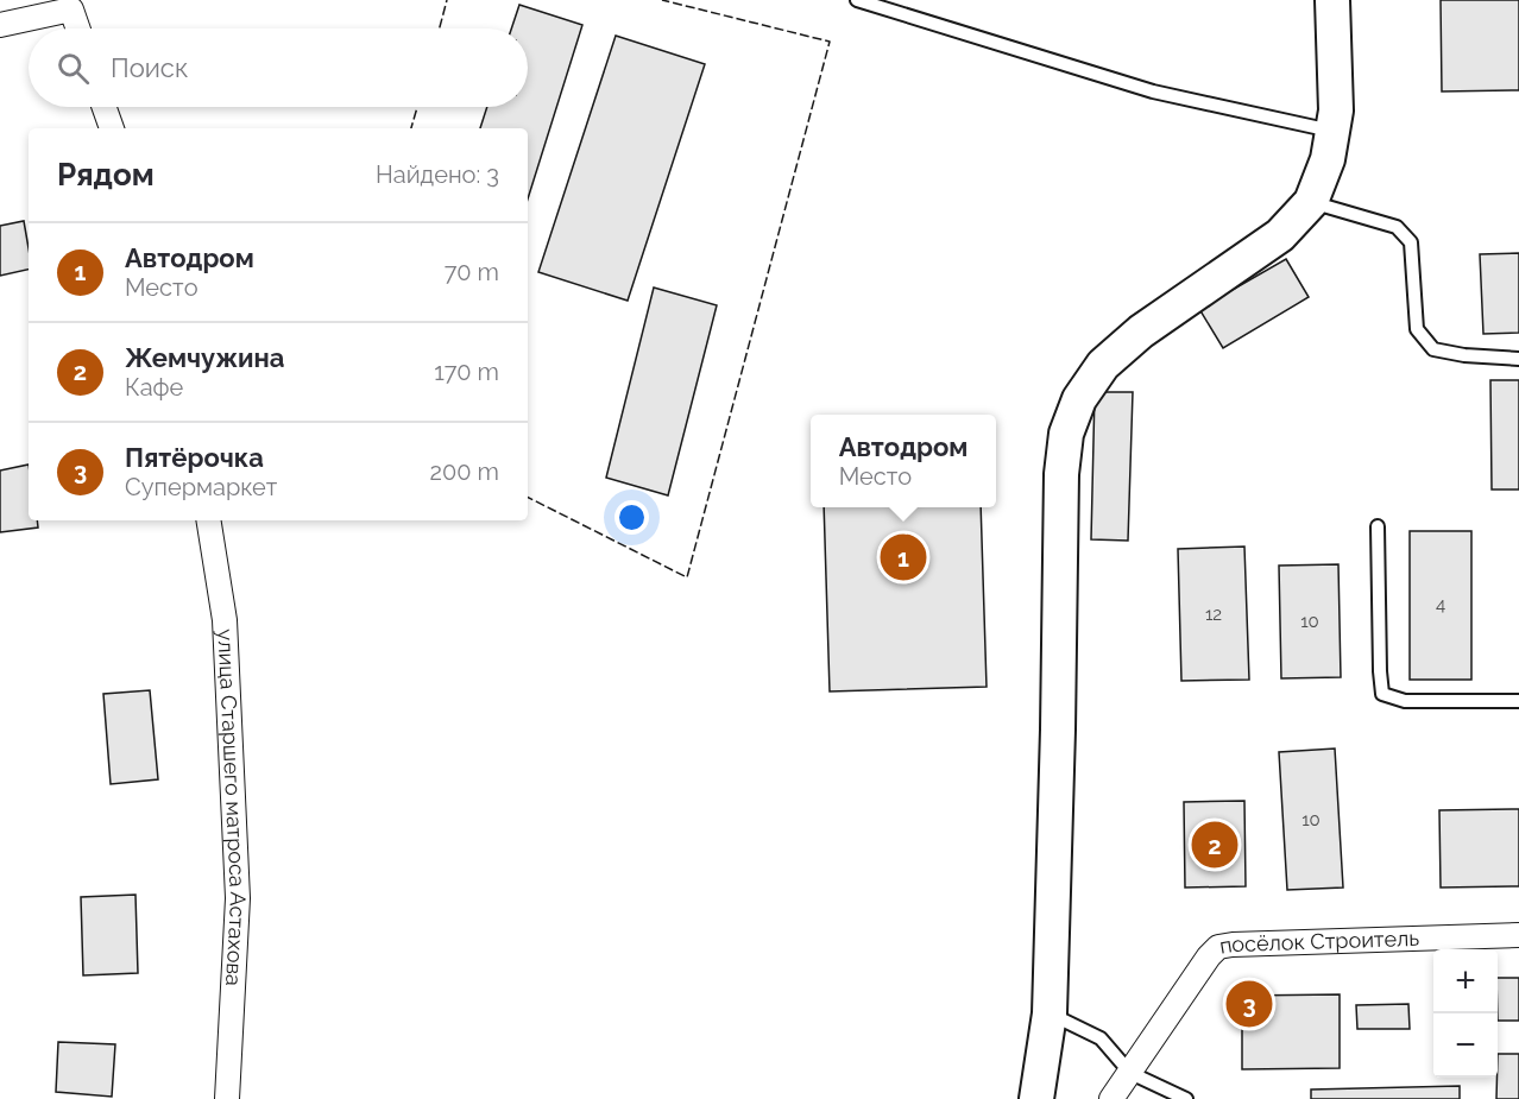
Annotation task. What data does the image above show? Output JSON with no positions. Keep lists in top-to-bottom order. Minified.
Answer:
{"streets":{"street":["улица Старшего матроса Астахова","посёлок Строитель"]},"house_numbers":["4","12","10","10"],"page":{"search":"Поиск","heading":["Рядом","Найдено: 3"],"list":[{"mark":"1","name":"Автодром","note":"Место","value":"70 m"},{"mark":"2","name":"Жемчужина","note":"Кафе","value":"170 m"},{"mark":"3","name":"Пятёрочка","note":"Супермаркет","value":"200 m"}],"popup":["Автодром","Место"],"pins":["1","2","3"],"map_buttons":["+","−"]}}
